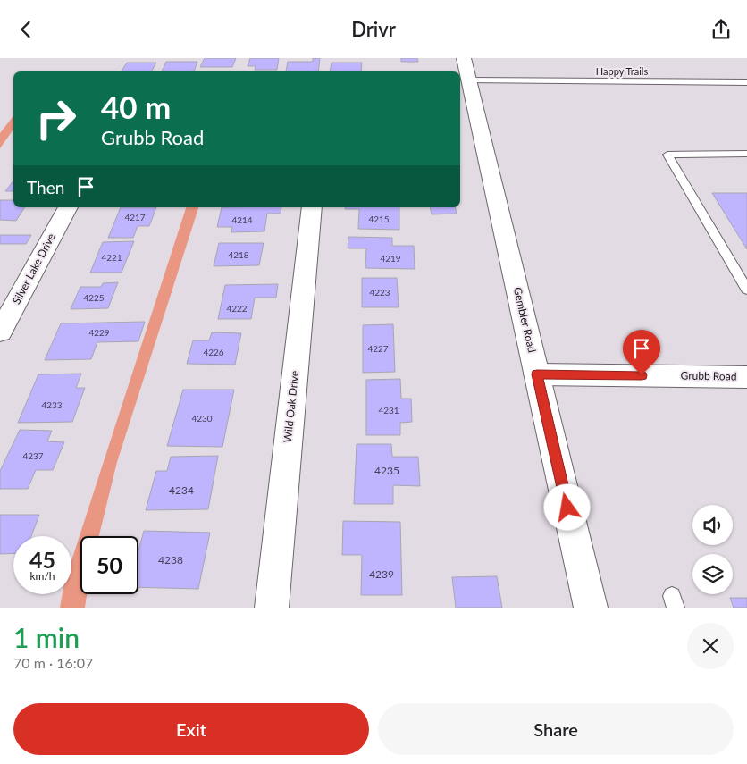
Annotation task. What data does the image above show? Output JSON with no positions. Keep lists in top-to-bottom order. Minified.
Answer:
{"streets":{"street":["Silver Lake Drive","Gembler Road","Grubb Road","Wild Oak Drive"],"lane":["Happy Trails"]},"crossings":[["Happy Trails","Gembler Road"],["Gembler Road","Grubb Road"]],"house_numbers":["4217","4215","4214","4218","4221","4219","4223","4225","4222","4229","4227","4226","4233","4231","4230","4237","4235","4234","4238","4239"],"page":{"header":"Drivr","turn":["40 m","Grubb Road"],"then":"Then","speed":"45 km/h","limit":"50","heading":["1 min","70 m · 16:07"],"buttons":["Exit","Share"]}}
